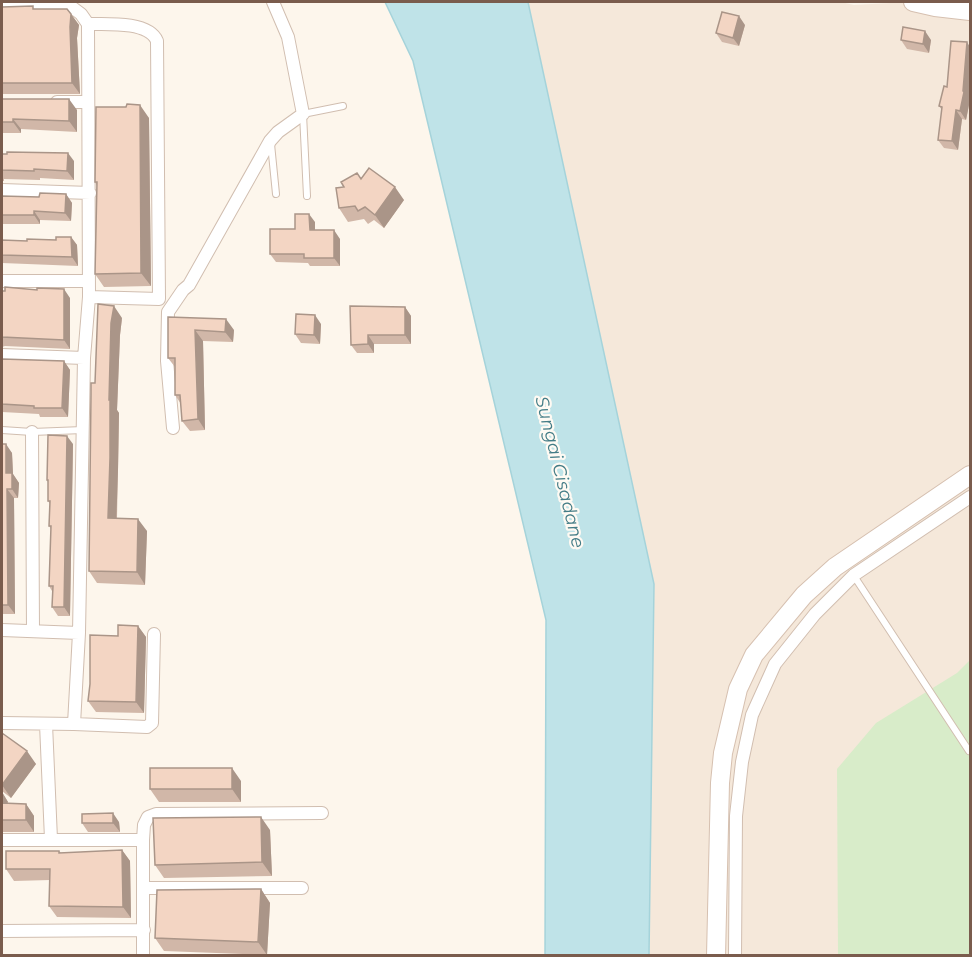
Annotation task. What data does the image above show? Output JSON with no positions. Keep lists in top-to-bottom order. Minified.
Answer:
{"water":["Sungai Cisadane"]}
